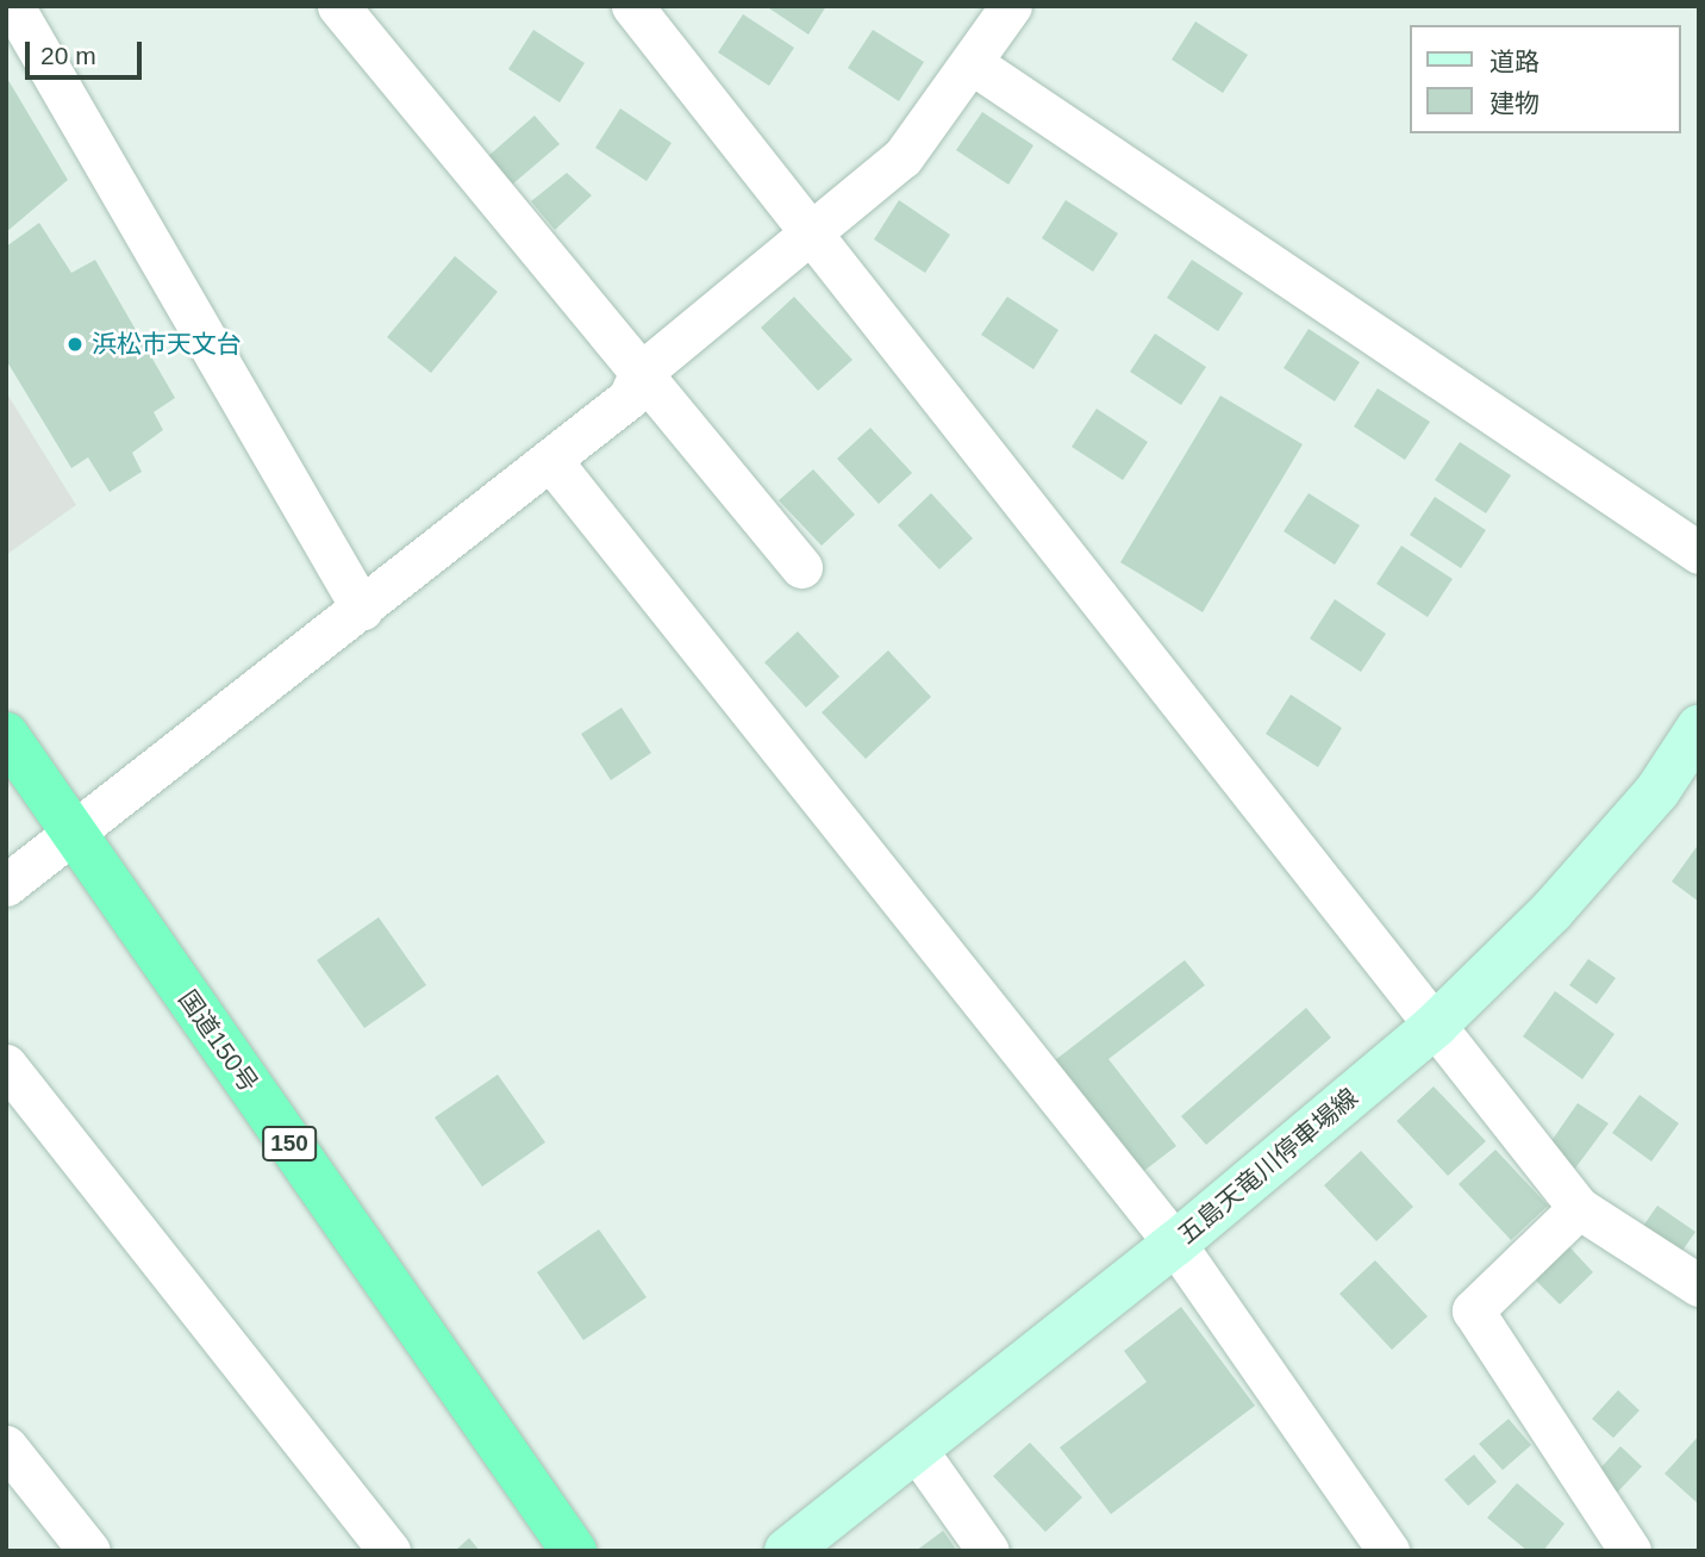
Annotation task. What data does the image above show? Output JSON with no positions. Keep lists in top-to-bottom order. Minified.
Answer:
{"streets":{"highway":["国道150号","150"],"main road":["五島天竜川停車場線"]},"places":["浜松市天文台"],"legend":["道路","建物"],"scale_bar":"20 m"}
